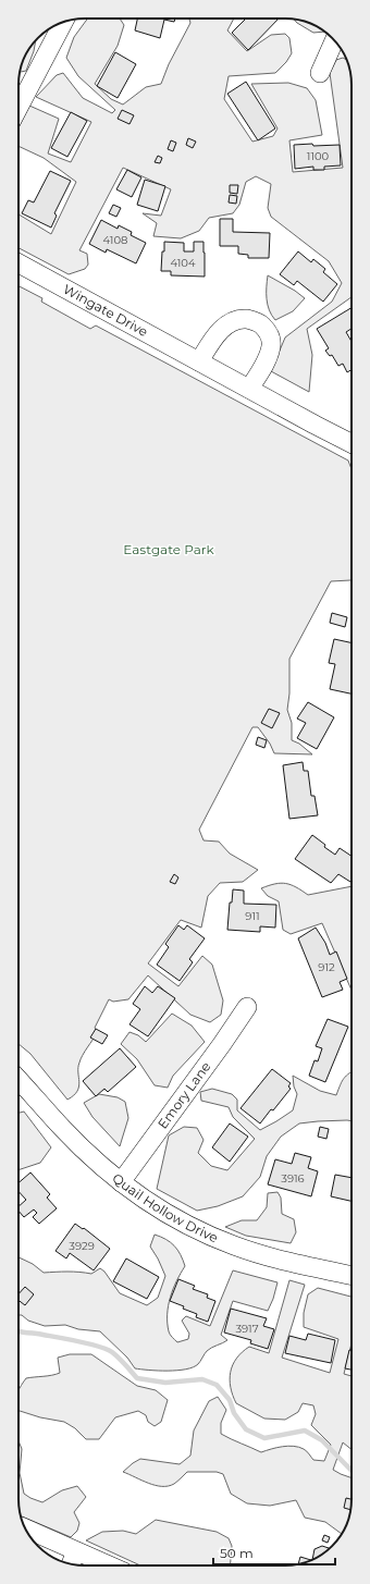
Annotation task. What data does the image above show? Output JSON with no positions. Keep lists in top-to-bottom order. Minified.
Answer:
{"streets":{"street":["Wingate Drive","Emory Lane","Quail Hollow Drive"]},"crossings":[["Emory Lane","Quail Hollow Drive"]],"parks":["Eastgate Park"],"house_numbers":["1100","4108","4104","911","912","3916","3929","3917"],"scale_bar":"50 m"}
